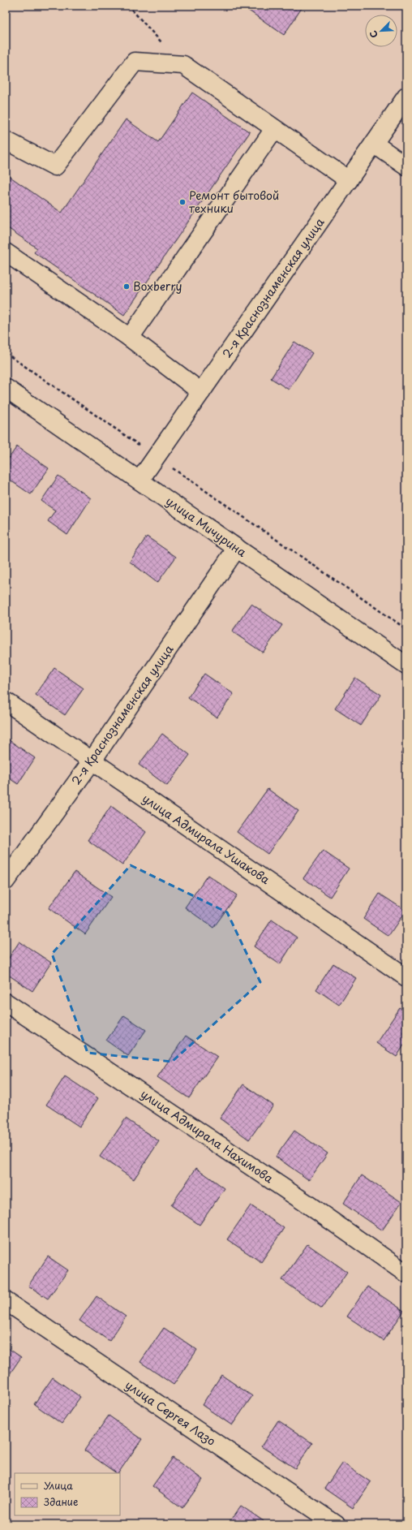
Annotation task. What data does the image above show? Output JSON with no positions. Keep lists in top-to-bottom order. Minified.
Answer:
{"streets":{"street":["2-я Краснознаменская улица","улица Мичурина","улица Адмирала Ушакова","улица Адмирала Нахимова","улица Сергея Лазо"]},"crossings":[["2-я Краснознаменская улица","улица Мичурина"],["2-я Краснознаменская улица","улица Адмирала Ушакова"]],"places":["Ремонт бытовой техники","Boxberry"],"legend":["Улица","Здание"],"north":"bottom left"}
